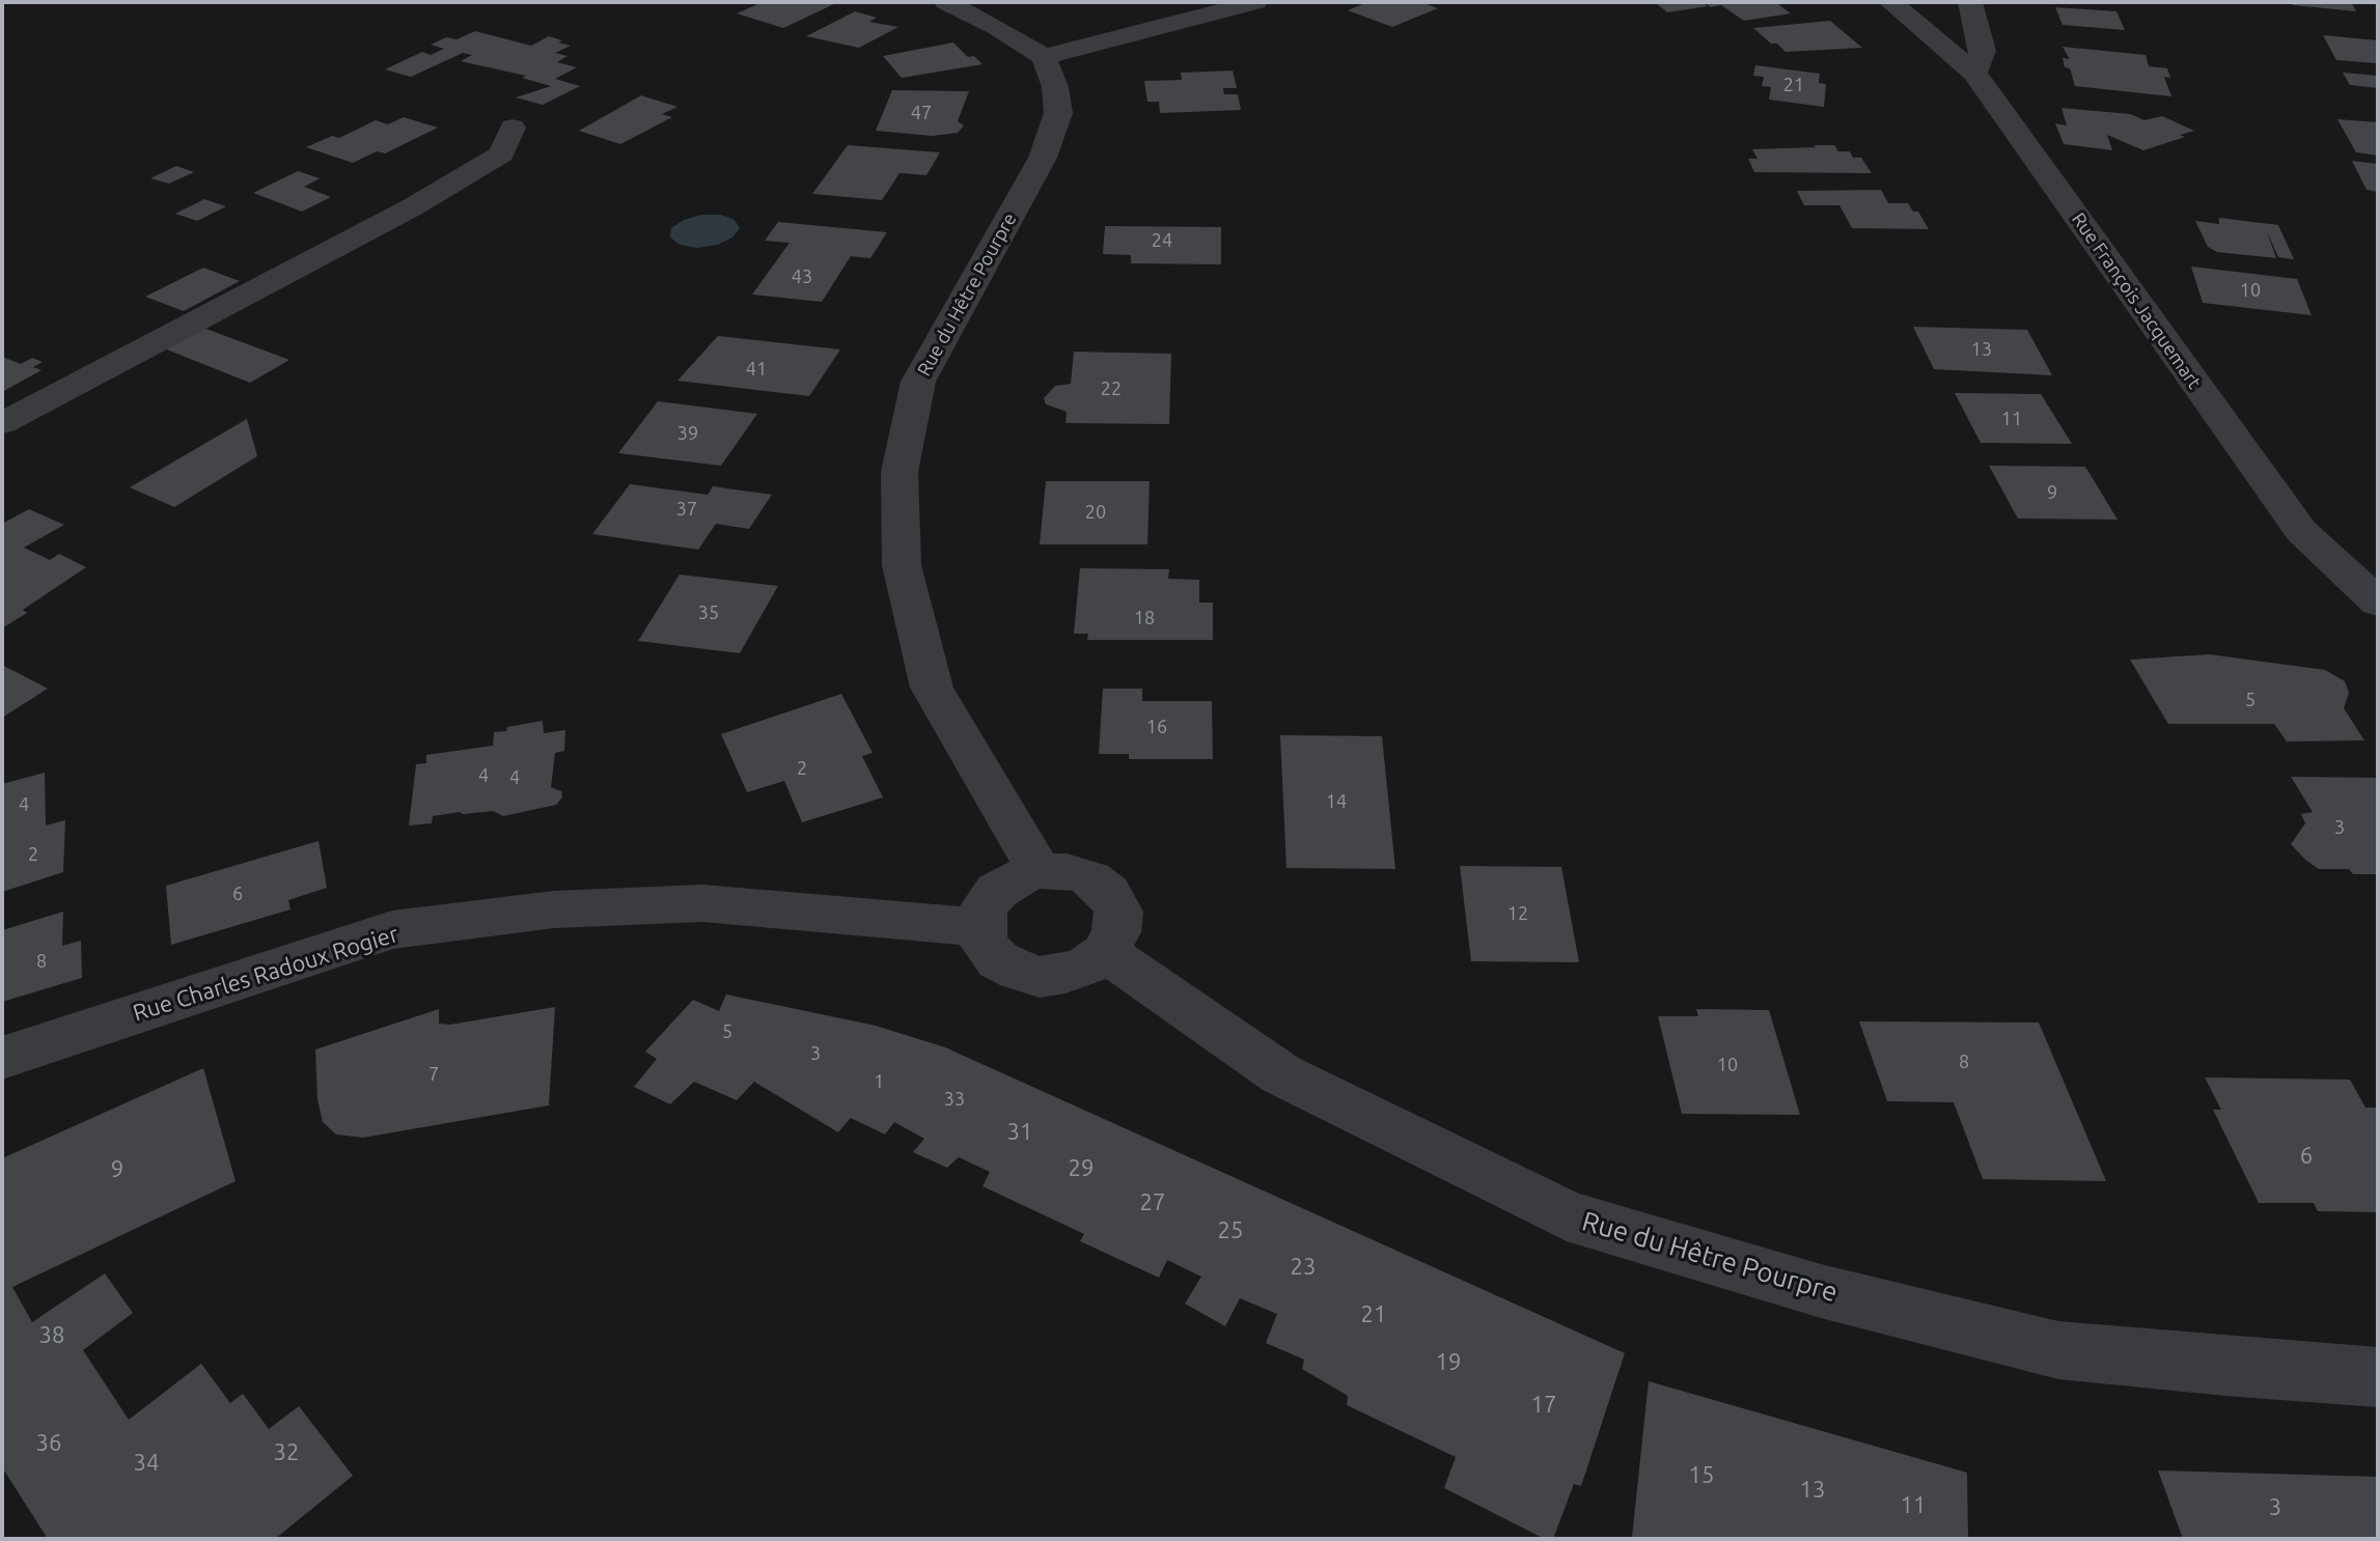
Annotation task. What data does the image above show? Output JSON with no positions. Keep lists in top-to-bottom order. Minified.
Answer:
{"streets":{"street":["Rue du Hêtre Pourpre","Rue François Jacquemart","Rue Charles Radoux Rogier"]},"crossings":[["Rue du Hêtre Pourpre","Rue Charles Radoux Rogier"]],"house_numbers":["21","47","24","43","10","13","41","22","11","39","9","37","20","35","18","5","16","2","4","4","14","4","3","2","6","12","8","5","3","8","10","7","1","33","31","6","29","9","27","25","23","21","38","19","17","36","32","34","15","13","11","3"]}
